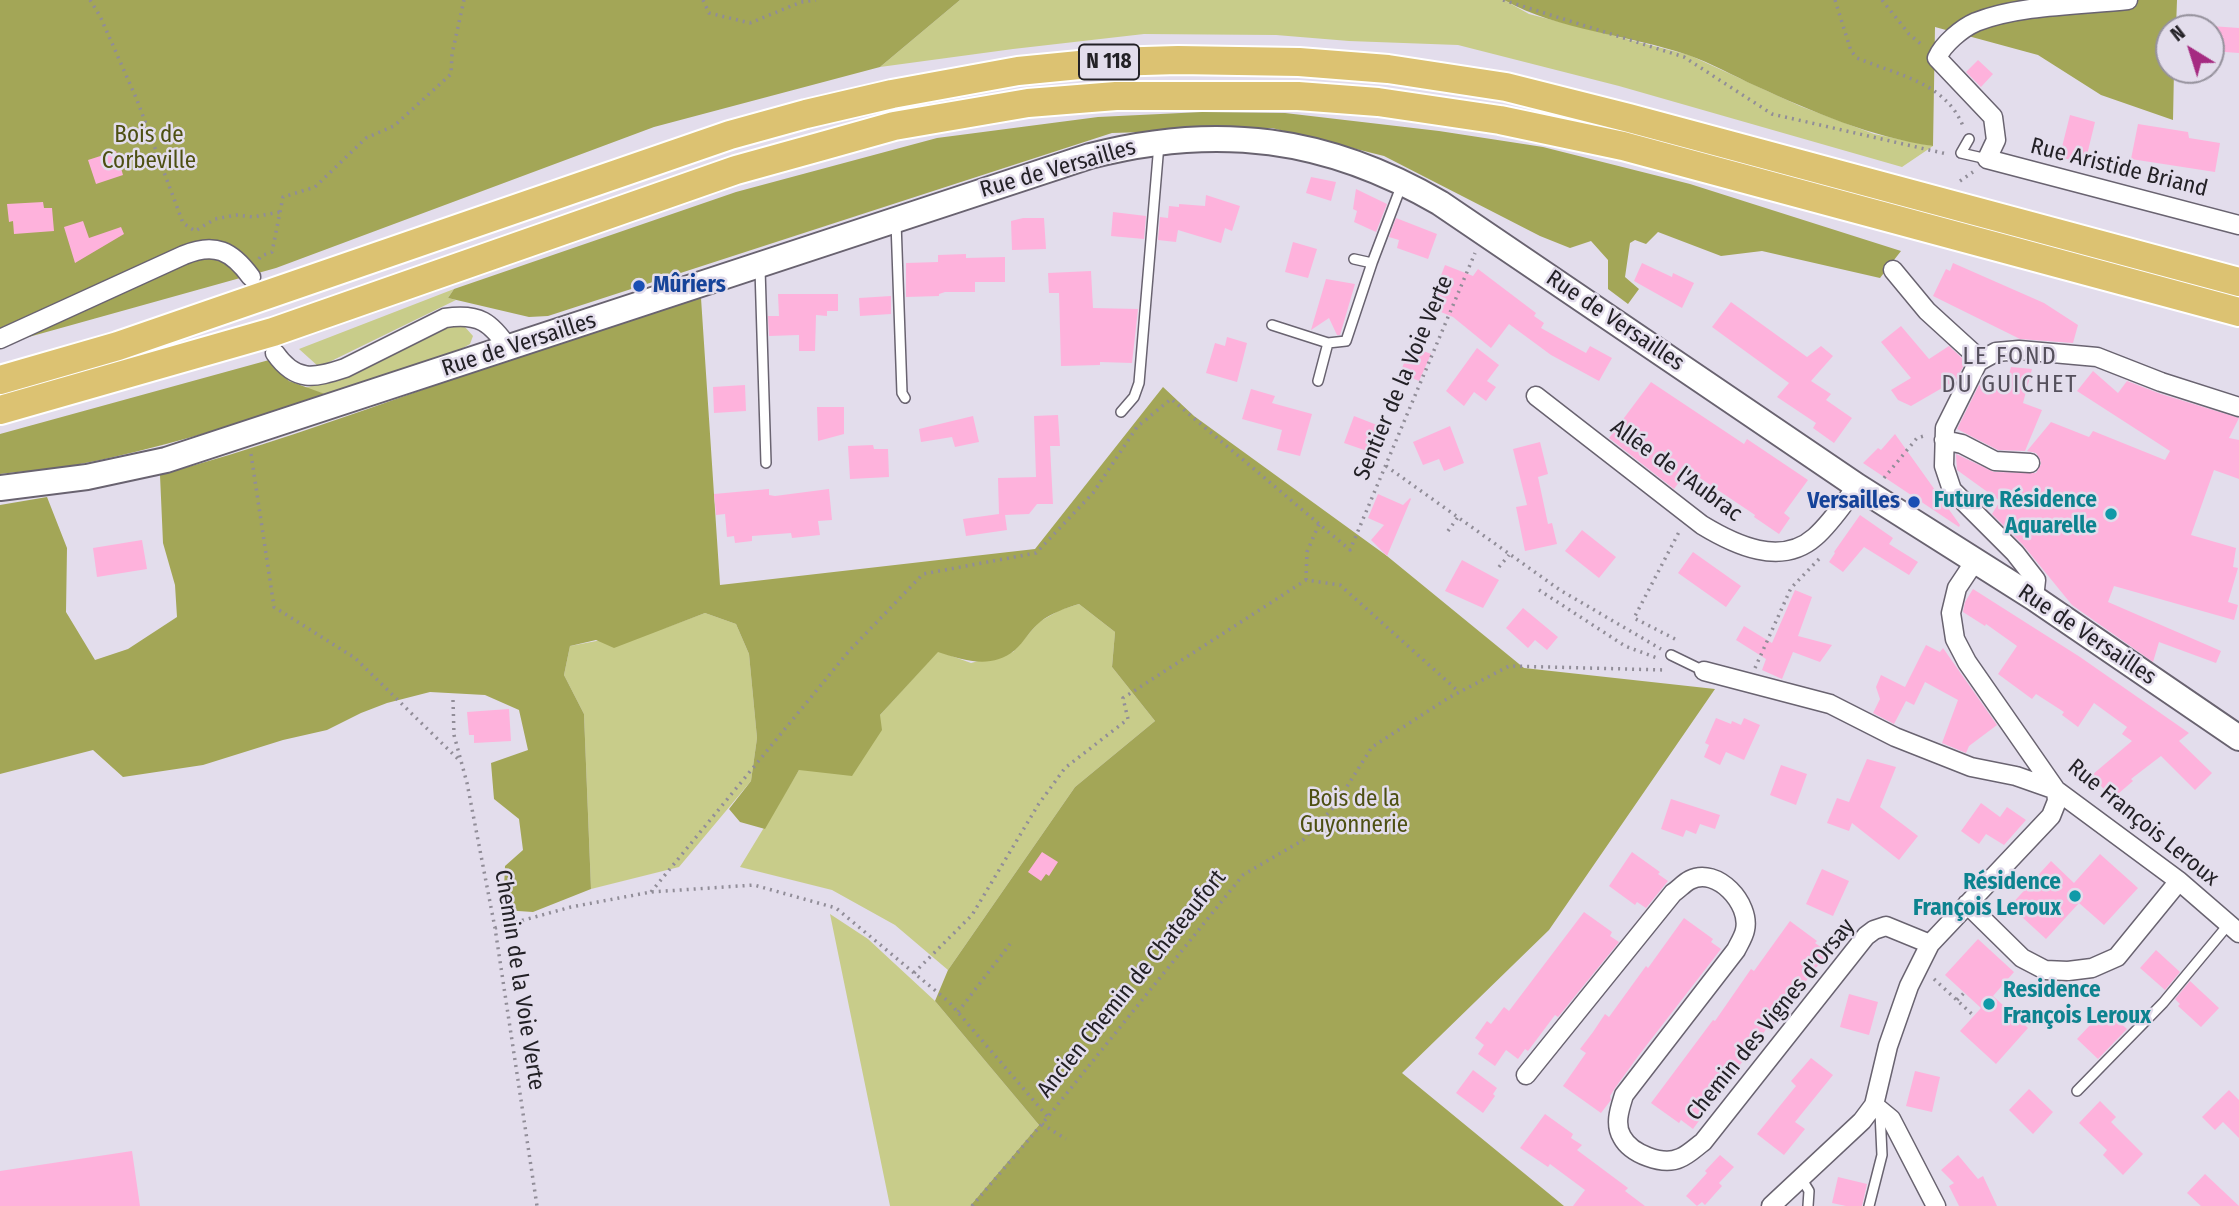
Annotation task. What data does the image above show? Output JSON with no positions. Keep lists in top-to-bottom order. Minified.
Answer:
{"streets":{"highway":["N 118"],"main road":["Rue de Versailles"],"street":["Rue Aristide Briand","Allée de l'Aubrac","Rue François Leroux","Chemin des Vignes d'Orsay"],"path":["Sentier de la Voie Verte","Chemin de la Voie Verte","Ancien Chemin de Chateaufort"]},"crossings":[["Rue de Versailles","Sentier de la Voie Verte"],["Rue de Versailles","Allée de l'Aubrac"],["Rue de Versailles","Rue François Leroux"],["Rue de Versailles","Chemin de la Voie Verte"]],"districts":["LE FOND DU GUICHET"],"parks":["Bois de Corbeville","Bois de la Guyonnerie"],"places":["Mûriers","Versailles","Future Résidence Aquarelle","Résidence François Leroux","Residence François Leroux"],"north":"top left"}
